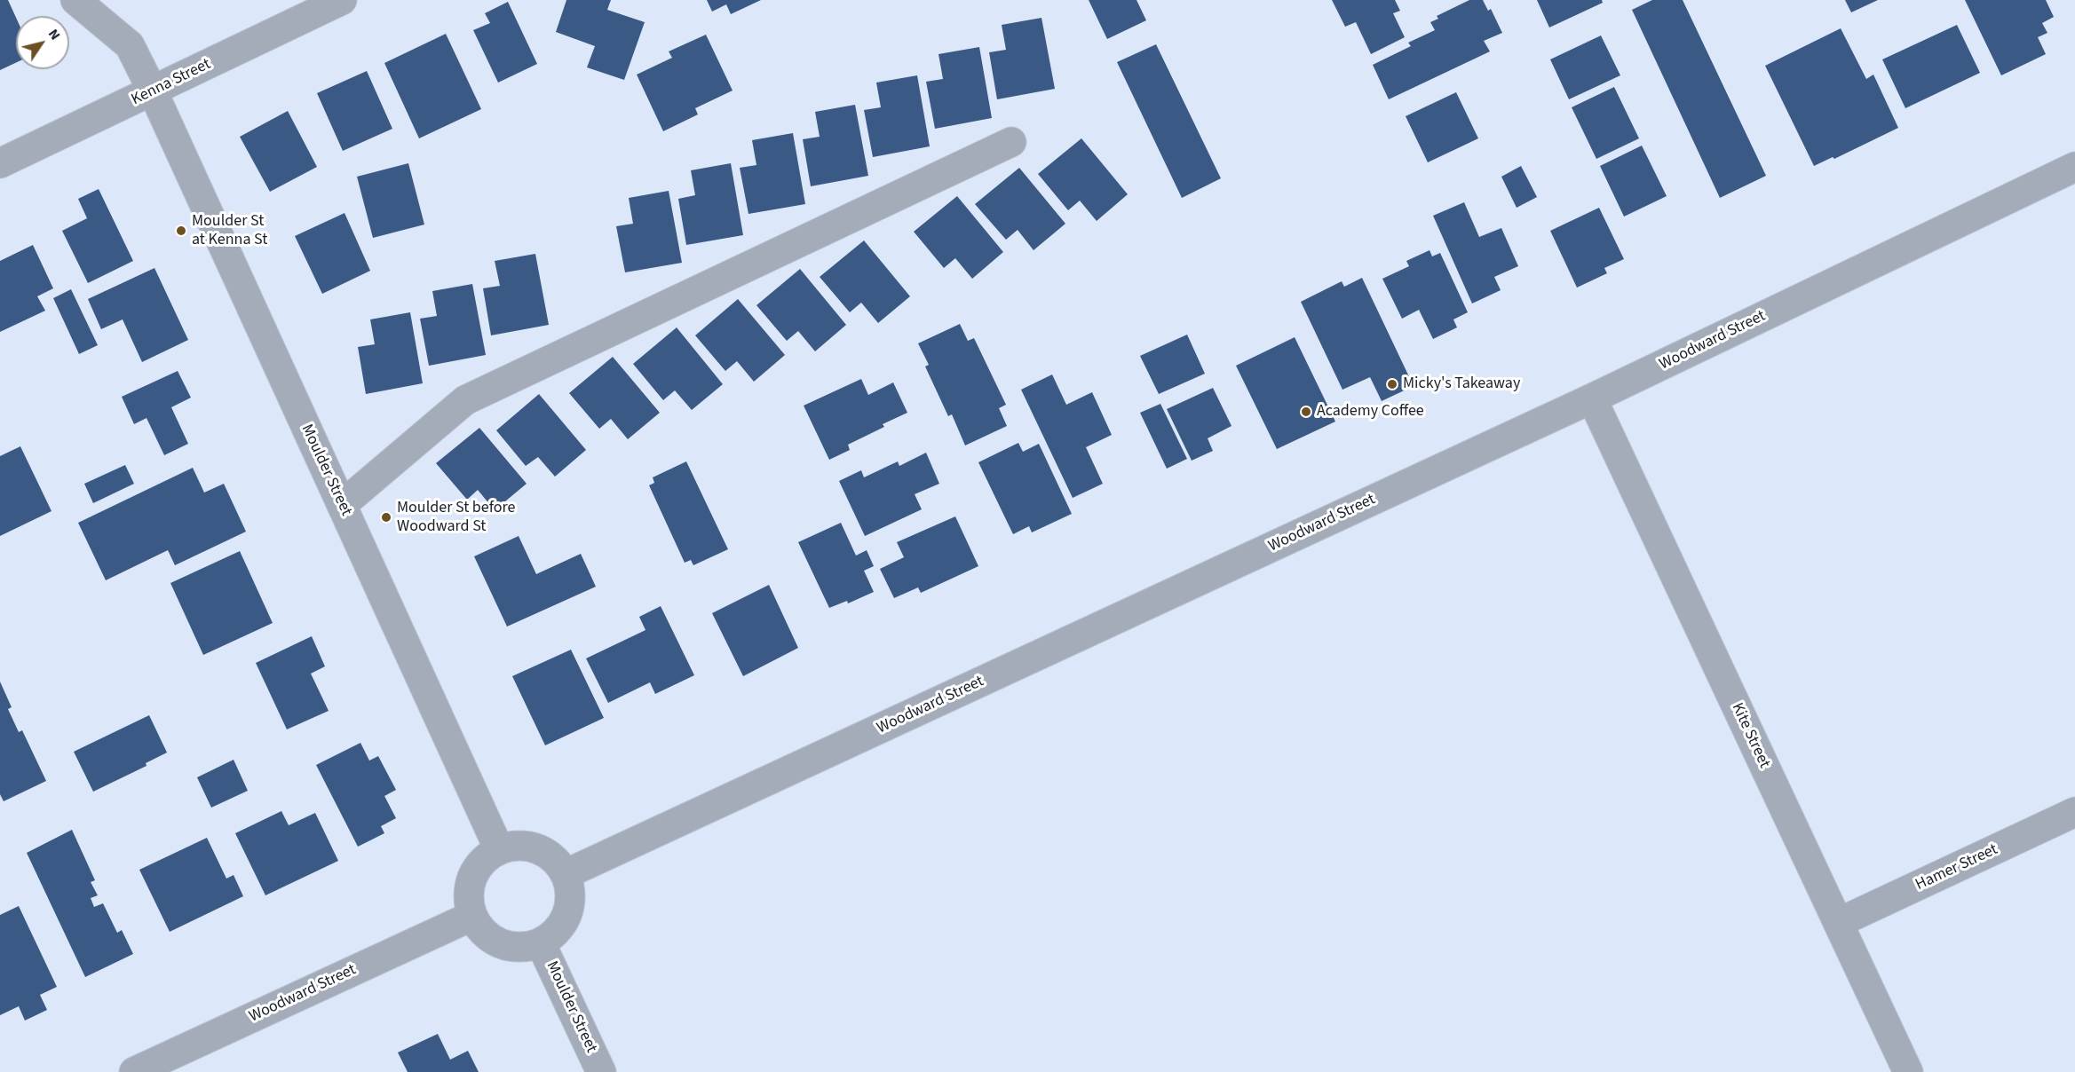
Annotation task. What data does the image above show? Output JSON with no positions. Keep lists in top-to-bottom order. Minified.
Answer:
{"streets":{"street":["Kenna Street","Woodward Street","Moulder Street","Kite Street","Hamer Street"]},"crossings":[["Kenna Street","Moulder Street"],["Woodward Street","Moulder Street"],["Woodward Street","Kite Street"],["Kite Street","Hamer Street"]],"places":["Moulder St at Kenna St","Micky's Takeaway","Academy Coffee","Moulder St before Woodward St"],"north":"top right"}
